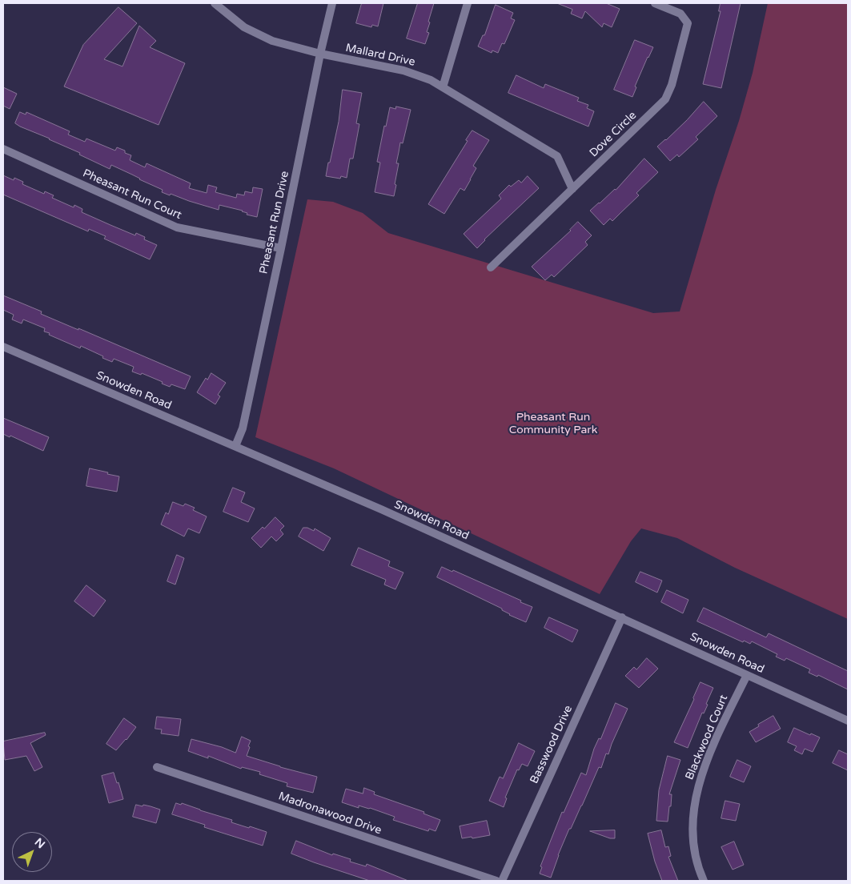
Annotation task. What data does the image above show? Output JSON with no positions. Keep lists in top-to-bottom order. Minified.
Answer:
{"streets":{"street":["Mallard Drive","Dove Circle","Pheasant Run Court","Pheasant Run Drive","Snowden Road","Blackwood Court","Basswood Drive","Madronawood Drive"]},"crossings":[["Mallard Drive","Dove Circle"],["Mallard Drive","Pheasant Run Drive"],["Pheasant Run Court","Pheasant Run Drive"],["Pheasant Run Drive","Snowden Road"],["Snowden Road","Blackwood Court"],["Snowden Road","Basswood Drive"]],"parks":["Pheasant Run Community Park"],"north":"top right"}
